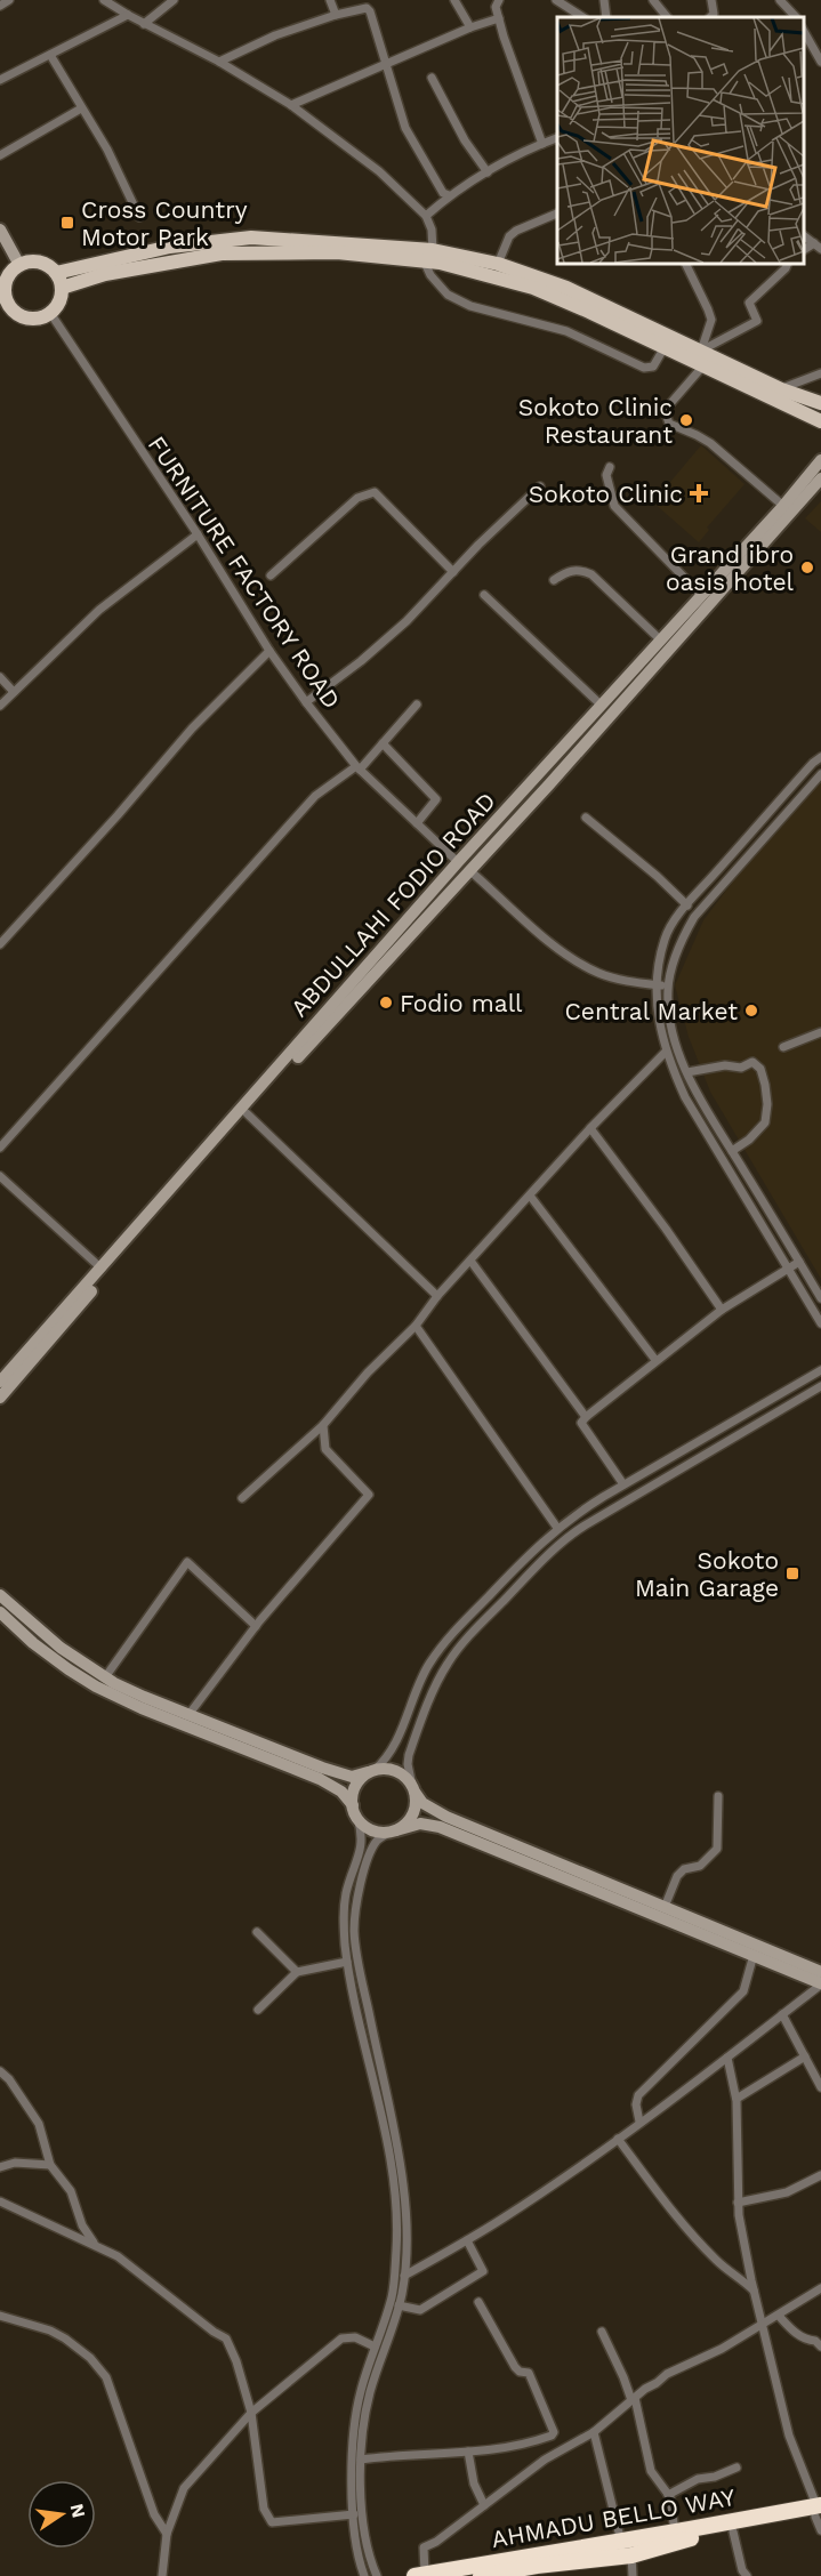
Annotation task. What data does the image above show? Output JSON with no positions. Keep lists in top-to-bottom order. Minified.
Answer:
{"streets":{"highway":["AHMADU BELLO WAY"],"main road":["ABDULLAHI FODIO ROAD"],"street":["FURNITURE FACTORY ROAD"]},"crossings":[["FURNITURE FACTORY ROAD","ABDULLAHI FODIO ROAD"]],"places":{"transit":["Cross Country Motor Park","Sokoto Main Garage"],"other":["Sokoto Clinic Restaurant","Grand ibro oasis hotel","Fodio mall","Central Market"],"health":["Sokoto Clinic"]},"north":"right"}
